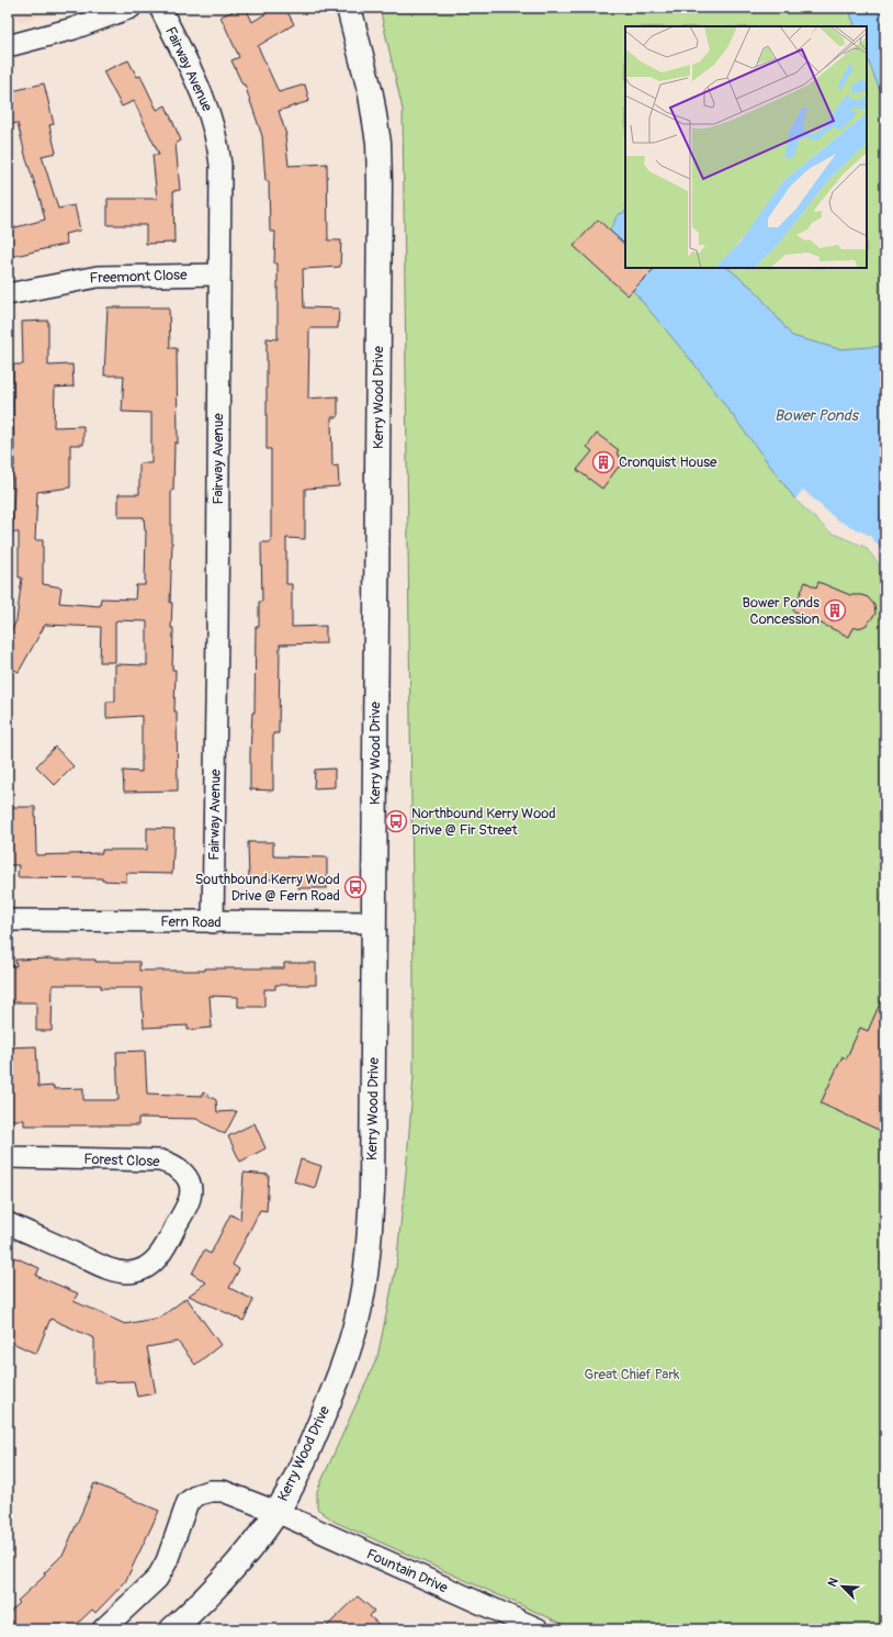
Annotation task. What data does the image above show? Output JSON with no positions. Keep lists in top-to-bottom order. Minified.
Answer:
{"streets":{"street":["Fairway Avenue","Freemont Close","Kerry Wood Drive","Fern Road","Forest Close","Fountain Drive"]},"crossings":[["Fairway Avenue","Freemont Close"],["Fairway Avenue","Fern Road"],["Kerry Wood Drive","Fern Road"],["Kerry Wood Drive","Fountain Drive"]],"water":["Bower Ponds"],"parks":["Great Chief Park"],"places":{"building":["Cronquist House","Bower Ponds Concession"],"bus stop":["Northbound Kerry Wood Drive @ Fir Street","Southbound Kerry Wood Drive @ Fern Road"]},"north":"top left"}
